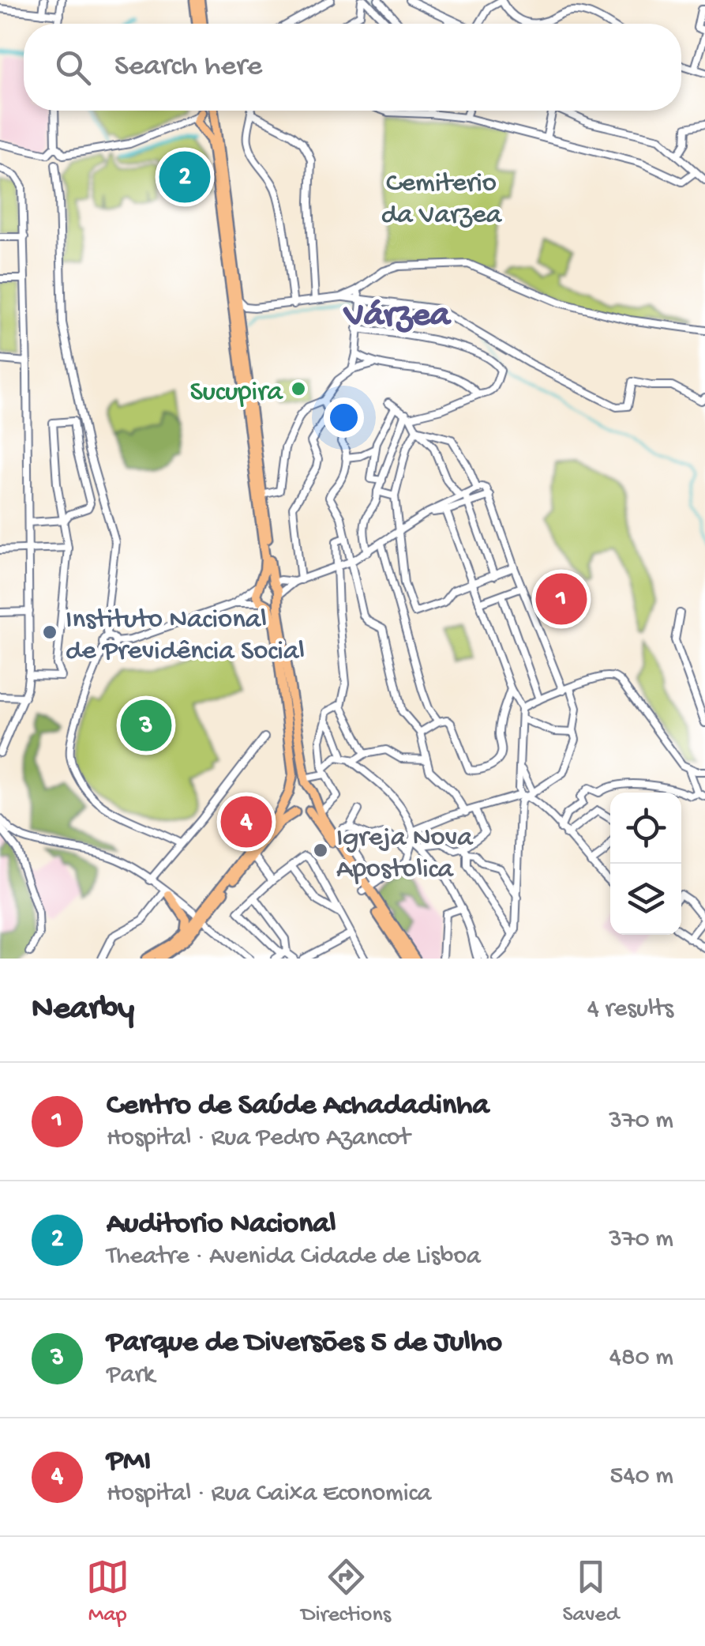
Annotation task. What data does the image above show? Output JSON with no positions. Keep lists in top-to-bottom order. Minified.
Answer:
{"districts":["Várzea"],"parks":["Cemiterio da Varzea"],"places":["Sucupira","Instituto Nacional de Previdência Social","Igreja Nova Apostolica"],"page":{"search":"Search here","pins":["2","1","3","4"],"heading":["Nearby","4 results"],"list":[{"mark":"1","name":"Centro de Saúde Achadadinha","note":"Hospital · Rua Pedro Azancot","value":"370 m"},{"mark":"2","name":"Auditorio Nacional","note":"Theatre · Avenida Cidade de Lisboa","value":"370 m"},{"mark":"3","name":"Parque de Diversões 5 de Julho","note":"Park","value":"480 m"},{"mark":"4","name":"PMI","note":"Hospital · Rua Caixa Economica","value":"540 m"}],"nav":["Map","Directions","Saved"]}}
